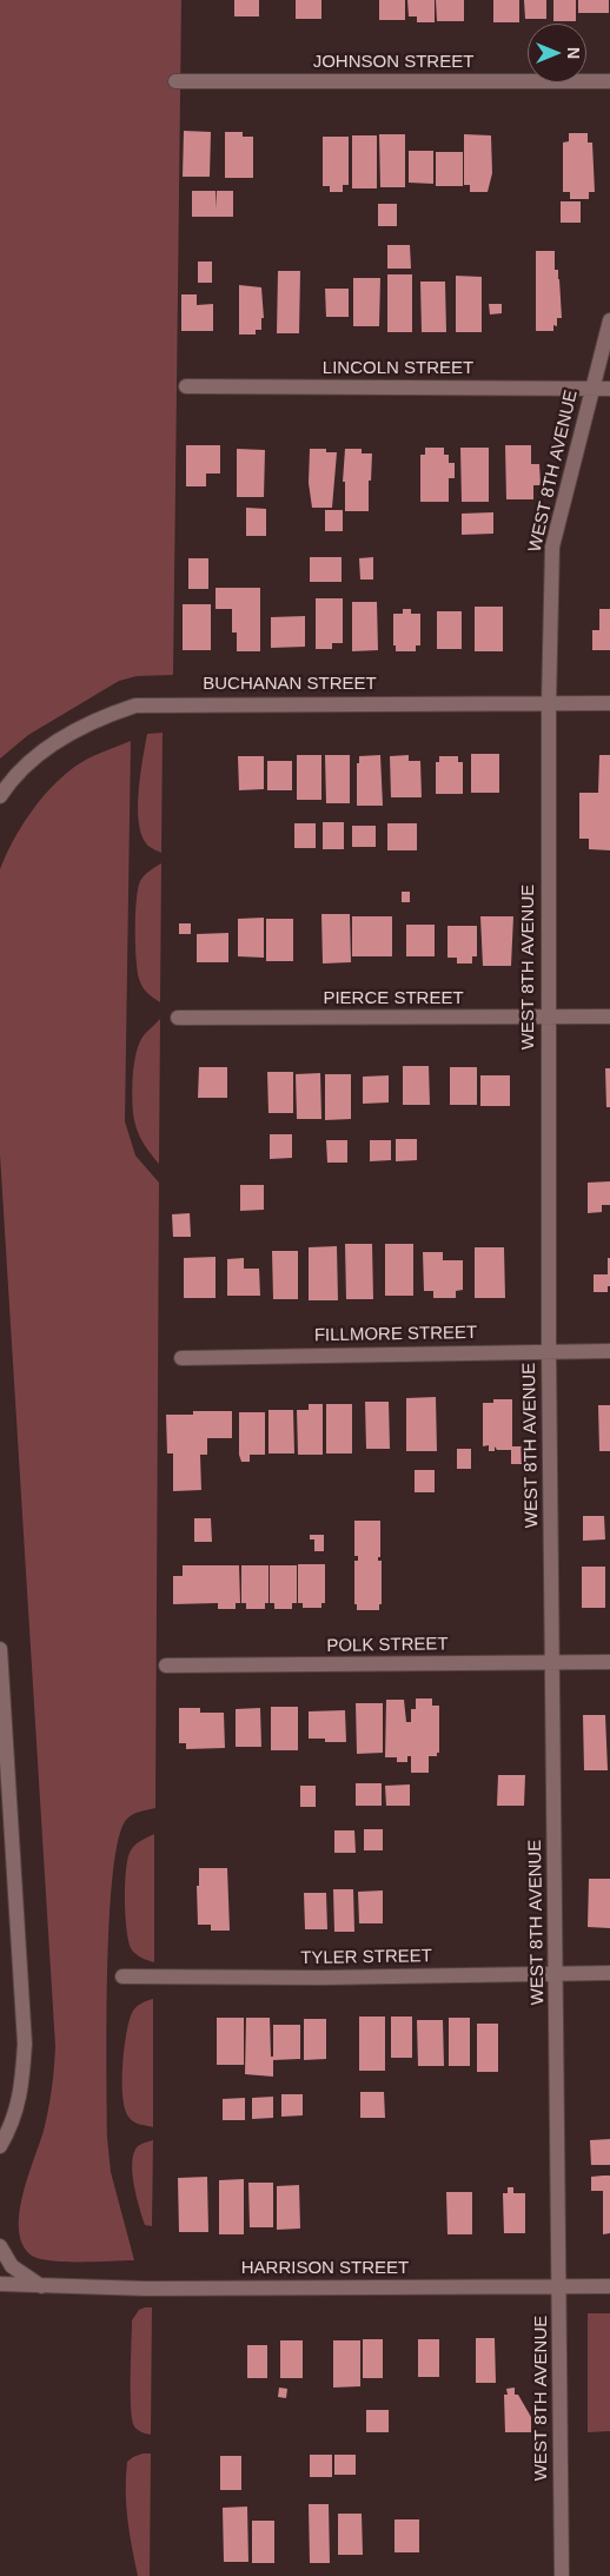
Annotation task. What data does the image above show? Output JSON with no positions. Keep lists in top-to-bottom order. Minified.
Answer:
{"streets":{"street":["JOHNSON STREET","LINCOLN STREET","WEST 8TH AVENUE","BUCHANAN STREET","PIERCE STREET","FILLMORE STREET","POLK STREET","TYLER STREET","HARRISON STREET"]},"crossings":[["LINCOLN STREET","WEST 8TH AVENUE"],["WEST 8TH AVENUE","BUCHANAN STREET"],["WEST 8TH AVENUE","PIERCE STREET"],["WEST 8TH AVENUE","FILLMORE STREET"],["WEST 8TH AVENUE","POLK STREET"],["WEST 8TH AVENUE","TYLER STREET"],["WEST 8TH AVENUE","HARRISON STREET"]],"north":"right"}
